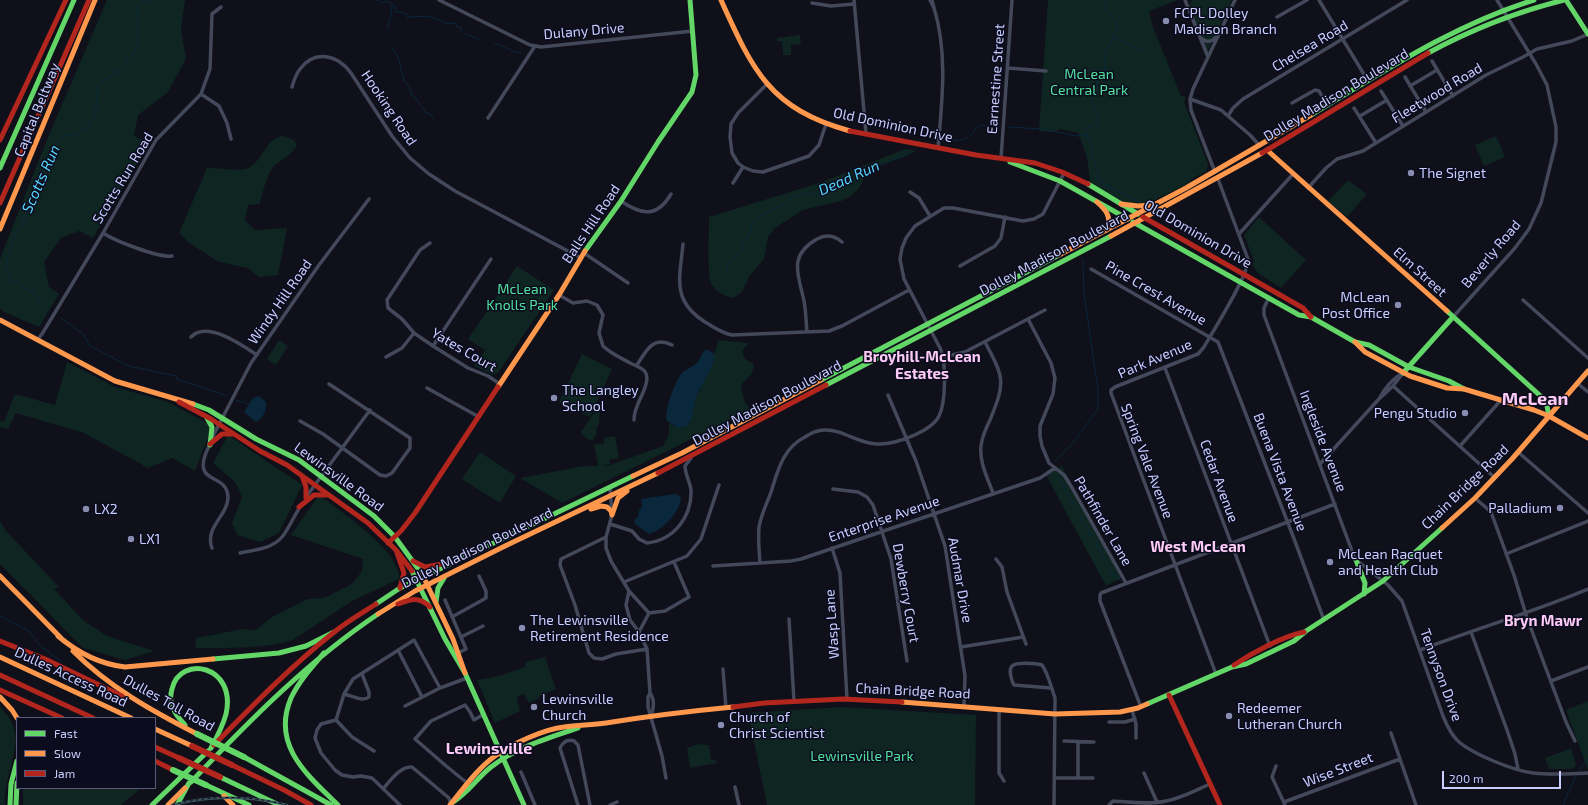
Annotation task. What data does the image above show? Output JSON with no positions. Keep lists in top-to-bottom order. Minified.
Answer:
{"streets":{"main road":["Dolley Madison Boulevard","Capital Beltway","Old Dominion Drive","Balls Hill Road","Beverly Road","Elm Street","Lewinsville Road","Chain Bridge Road","Dulles Access Road","Dulles Toll Road"],"street":["Dulany Drive","Chelsea Road","Earnestine Street","Fleetwood Road","Hooking Road","Scotts Run Road","Pine Crest Avenue","Windy Hill Road","Yates Court","Park Avenue","Ingleside Avenue","Spring Vale Avenue","Buena Vista Avenue","Cedar Avenue","Enterprise Avenue","Pathfinder Lane","Audmar Drive","Dewberry Court","Wasp Lane","Tennyson Drive","Wise Street"]},"crossings":[["Dulany Drive","Balls Hill Road"],["Earnestine Street","Old Dominion Drive"],["Fleetwood Road","Beverly Road"],["Fleetwood Road","Elm Street"],["Dolley Madison Boulevard","Old Dominion Drive"],["Dolley Madison Boulevard","Beverly Road"],["Dolley Madison Boulevard","Elm Street"],["Dolley Madison Boulevard","Lewinsville Road"],["Hooking Road","Balls Hill Road"],["Old Dominion Drive","Beverly Road"],["Old Dominion Drive","Elm Street"],["Old Dominion Drive","Park Avenue"],["Old Dominion Drive","Ingleside Avenue"],["Old Dominion Drive","Chain Bridge Road"],["Scotts Run Road","Lewinsville Road"],["Balls Hill Road","Yates Court"],["Balls Hill Road","Lewinsville Road"],["Beverly Road","Elm Street"],["Beverly Road","Ingleside Avenue"],["Elm Street","Chain Bridge Road"],["Pine Crest Avenue","Park Avenue"],["Pine Crest Avenue","Buena Vista Avenue"],["Windy Hill Road","Lewinsville Road"],["Park Avenue","Spring Vale Avenue"],["Park Avenue","Buena Vista Avenue"],["Park Avenue","Cedar Avenue"],["Spring Vale Avenue","Chain Bridge Road"],["Buena Vista Avenue","Chain Bridge Road"],["Cedar Avenue","Chain Bridge Road"],["Chain Bridge Road","Audmar Drive"],["Chain Bridge Road","Wasp Lane"],["Chain Bridge Road","Tennyson Drive"],["Enterprise Avenue","Pathfinder Lane"],["Enterprise Avenue","Audmar Drive"],["Enterprise Avenue","Dewberry Court"],["Enterprise Avenue","Wasp Lane"]],"districts":["Broyhill-McLean Estates","McLean","West McLean","Bryn Mawr","Lewinsville"],"water":["Dead Run","Scotts Run"],"parks":["McLean Central Park","McLean Knolls Park","Lewinsville Park"],"places":["FCPL Dolley Madison Branch","The Signet","McLean Post Office","The Langley School","Pengu Studio","Palladium","LX2","LX1","McLean Racquet and Health Club","The Lewinsville Retirement Residence","Lewinsville Church","Redeemer Lutheran Church","Church of Christ Scientist"],"legend":["Fast","Slow","Jam"],"scale_bar":"200 m"}
